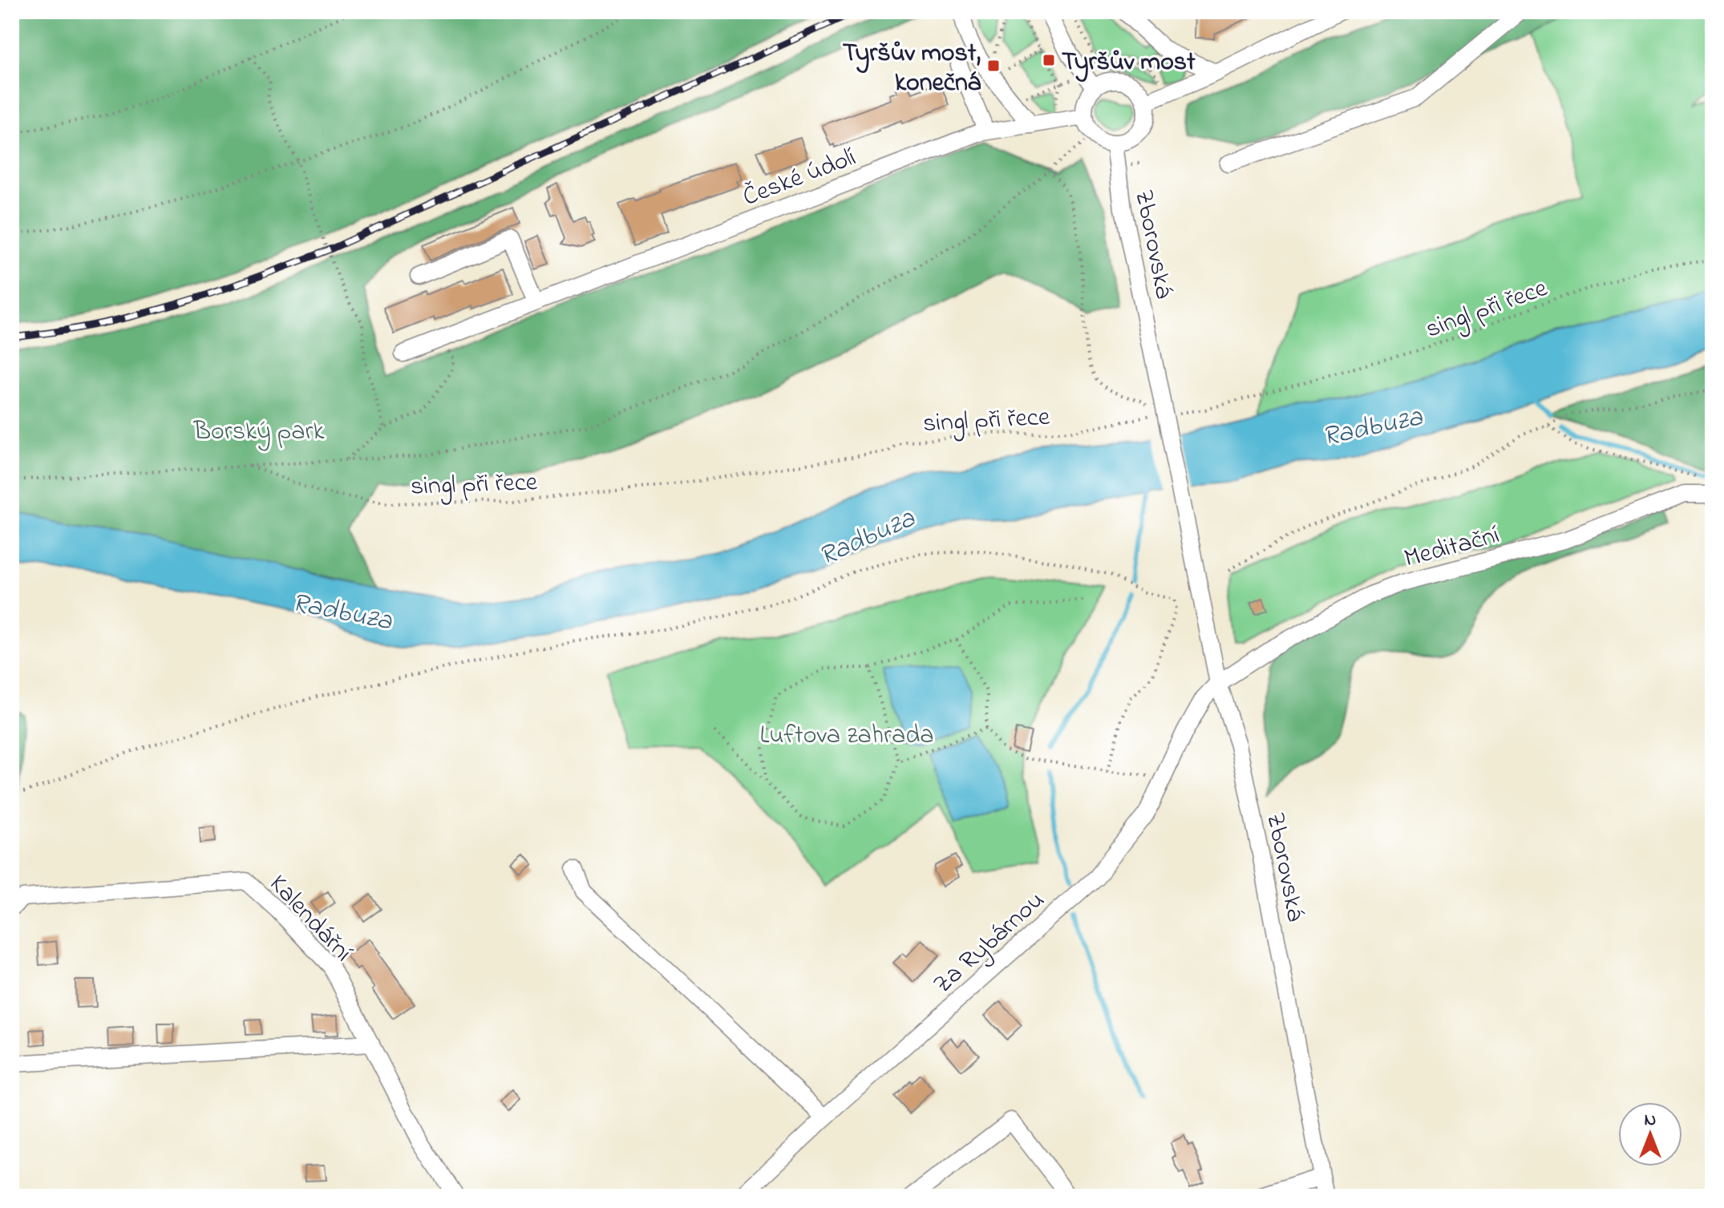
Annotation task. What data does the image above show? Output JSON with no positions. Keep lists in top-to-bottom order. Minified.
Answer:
{"streets":{"street":["České údolí","Zborovská","Meditační","Kalendářní","Za Rybárnou"],"path":["singl při řece"]},"crossings":[["České údolí","Zborovská"],["Zborovská","Meditační"],["Zborovská","Za Rybárnou"],["Meditační","Za Rybárnou"]],"water":["Radbuza"],"parks":["Borský park","Luftova zahrada"],"places":{"transit":["Tyršův most","Tyršův most, konečná"]},"north":"top"}
